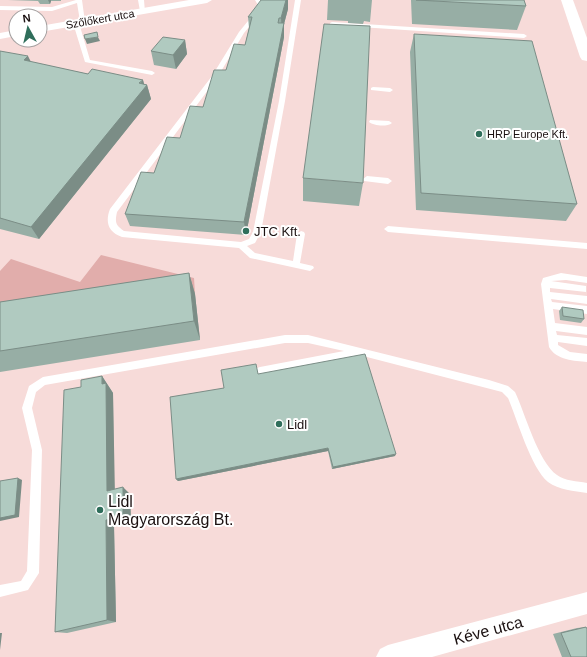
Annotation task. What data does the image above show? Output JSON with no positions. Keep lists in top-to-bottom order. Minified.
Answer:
{"streets":{"street":["Szőlőkert utca","Kéve utca"]},"places":["HRP Europe Kft.","JTC Kft.","Lidl","Lidl Magyarország Bt."],"north":"top"}
